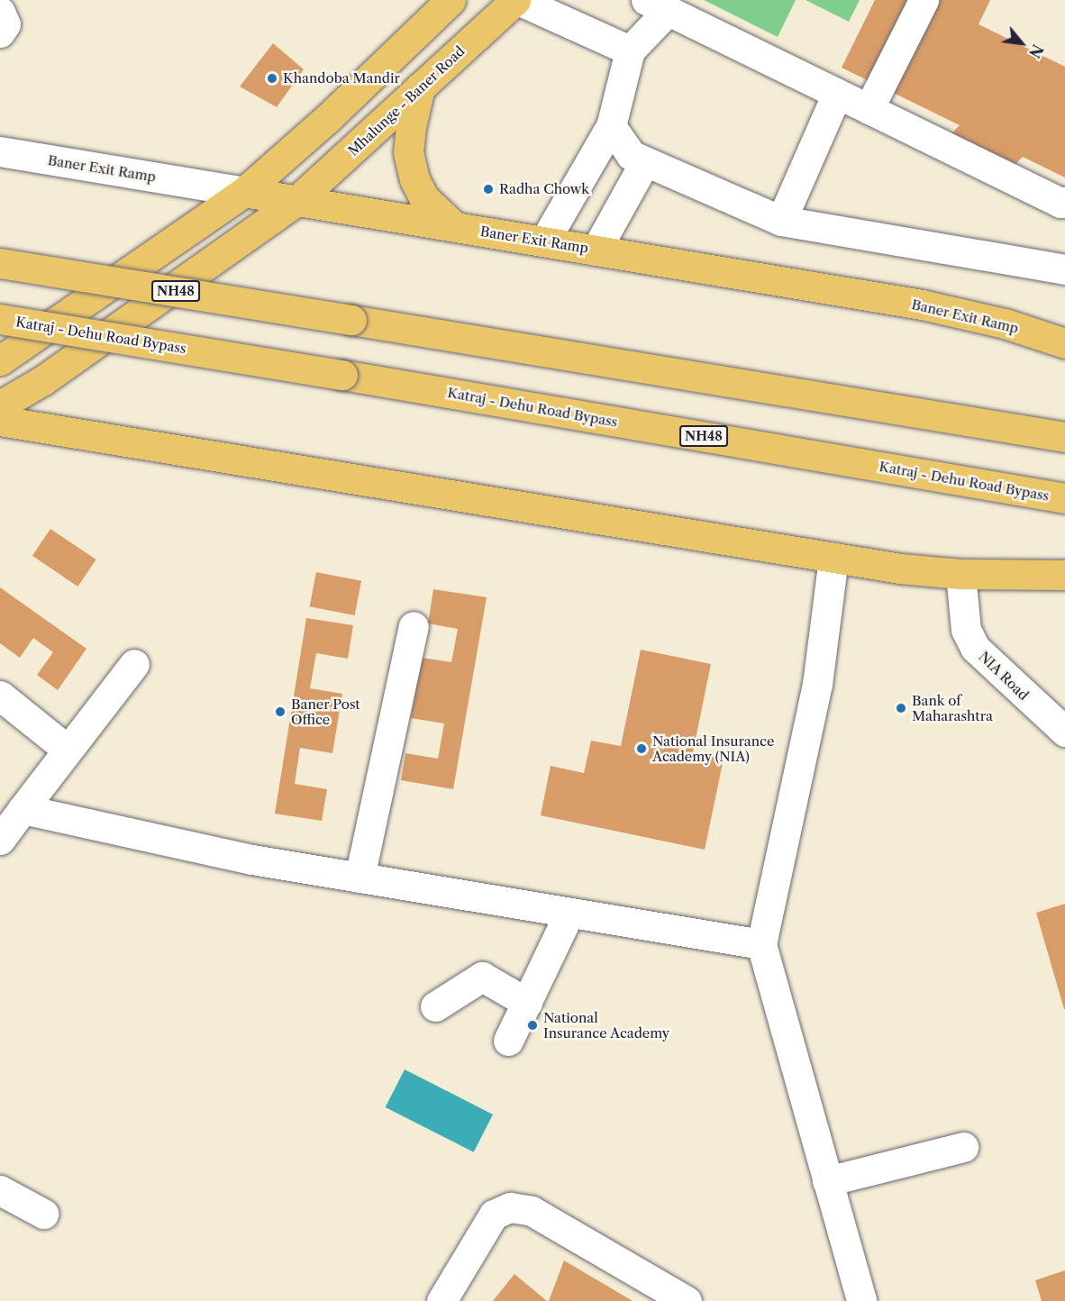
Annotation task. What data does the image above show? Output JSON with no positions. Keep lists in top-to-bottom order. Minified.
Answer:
{"streets":{"main road":["Mhalunge - Baner Road","Baner Exit Ramp","NH48","Katraj - Dehu Road Bypass"],"street":["NIA Road"]},"crossings":[["Mhalunge - Baner Road","Baner Exit Ramp"]],"places":["Khandoba Mandir","Radha Chowk","Bank of Maharashtra","Baner Post Office","National Insurance Academy (NIA)","National Insurance Academy"],"north":"bottom right"}
